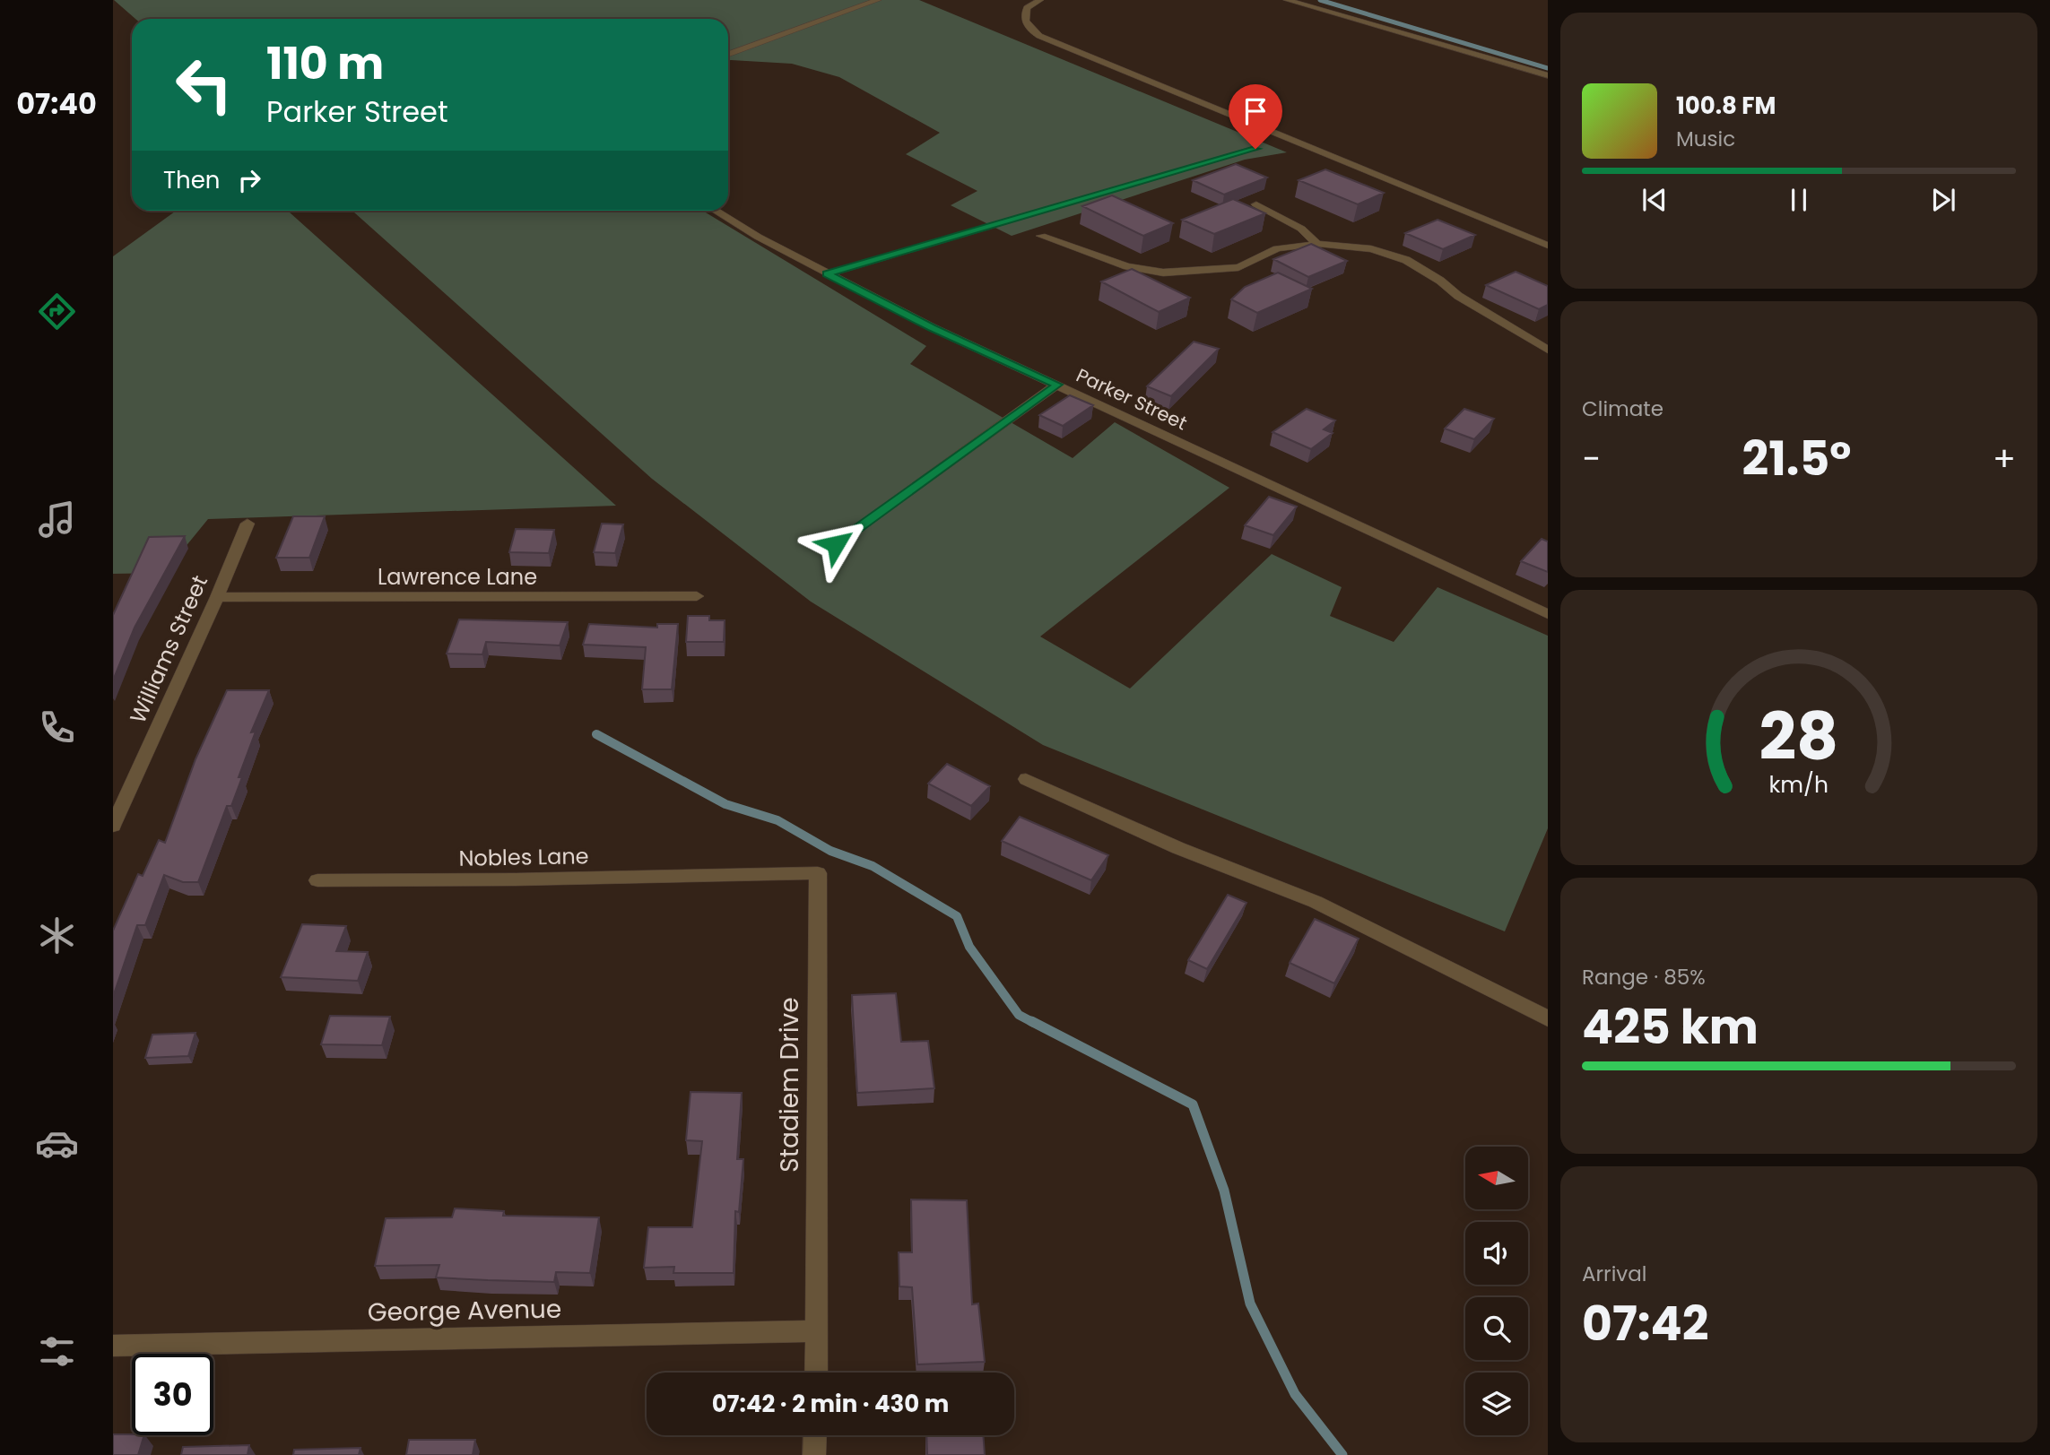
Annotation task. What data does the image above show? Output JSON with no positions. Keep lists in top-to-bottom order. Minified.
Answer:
{"streets":{"street":["Parker Street","Lawrence Lane","Williams Street","Nobles Lane","Stadiem Drive","George Avenue"]},"crossings":[["Lawrence Lane","Williams Street"],["Nobles Lane","Stadiem Drive"],["Stadiem Drive","George Avenue"]],"north":"left","page":{"tabs":"07:40","turn":["110 m","Parker Street"],"song":["100.8 FM","Music"],"then":"Then","tile":["Climate",["Range · 85%","425 km"],["Arrival","07:42"]],"heat":["−","21.5°","+"],"limit":"30","trip":"07:42 · 2 min · 430 m","gauge":["28","km/h"]}}
